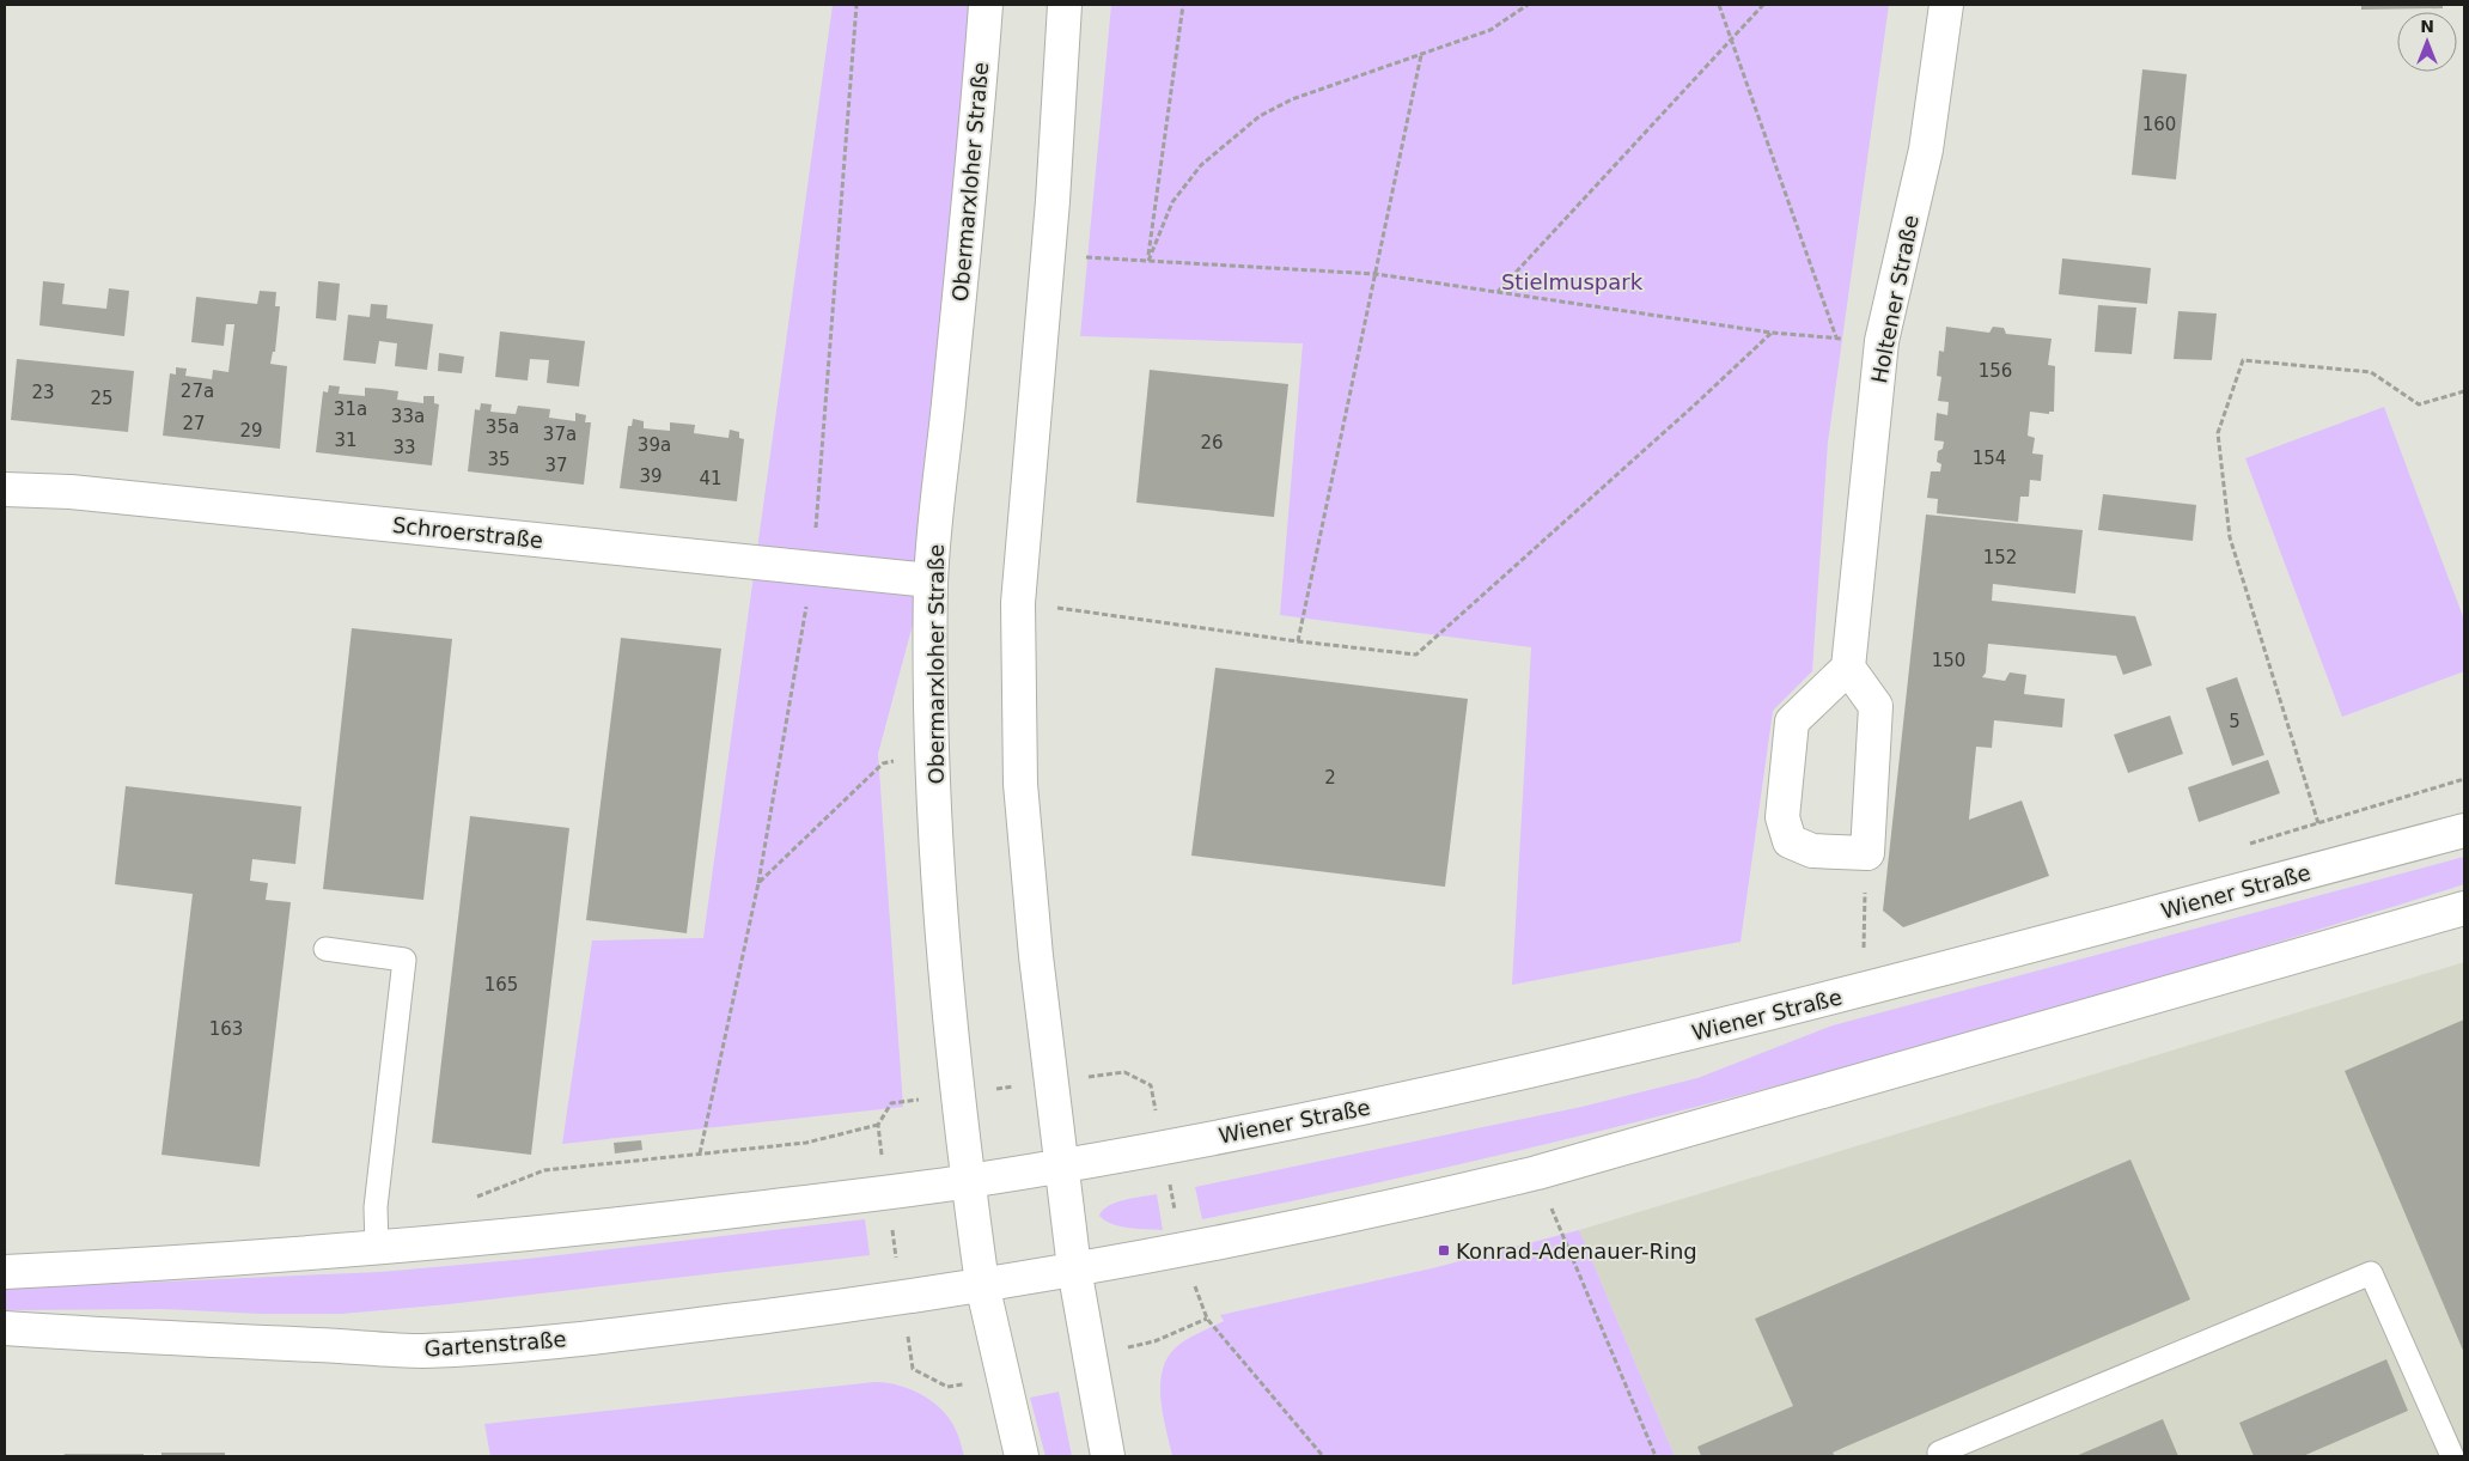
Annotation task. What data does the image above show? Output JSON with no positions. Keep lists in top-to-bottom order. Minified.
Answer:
{"streets":{"street":["Obermarxloher Straße","Holtener Straße","Schroerstraße","Wiener Straße","Gartenstraße"]},"crossings":[["Obermarxloher Straße","Schroerstraße"],["Obermarxloher Straße","Wiener Straße"],["Obermarxloher Straße","Gartenstraße"]],"parks":["Stielmuspark"],"places":{"transit":["Konrad-Adenauer-Ring"]},"house_numbers":["160","156","27a","23","25","31a","33a","27","35a","29","37a","31","26","39a","33","154","35","37","39","41","152","150","5","2","165","163"],"north":"top"}
